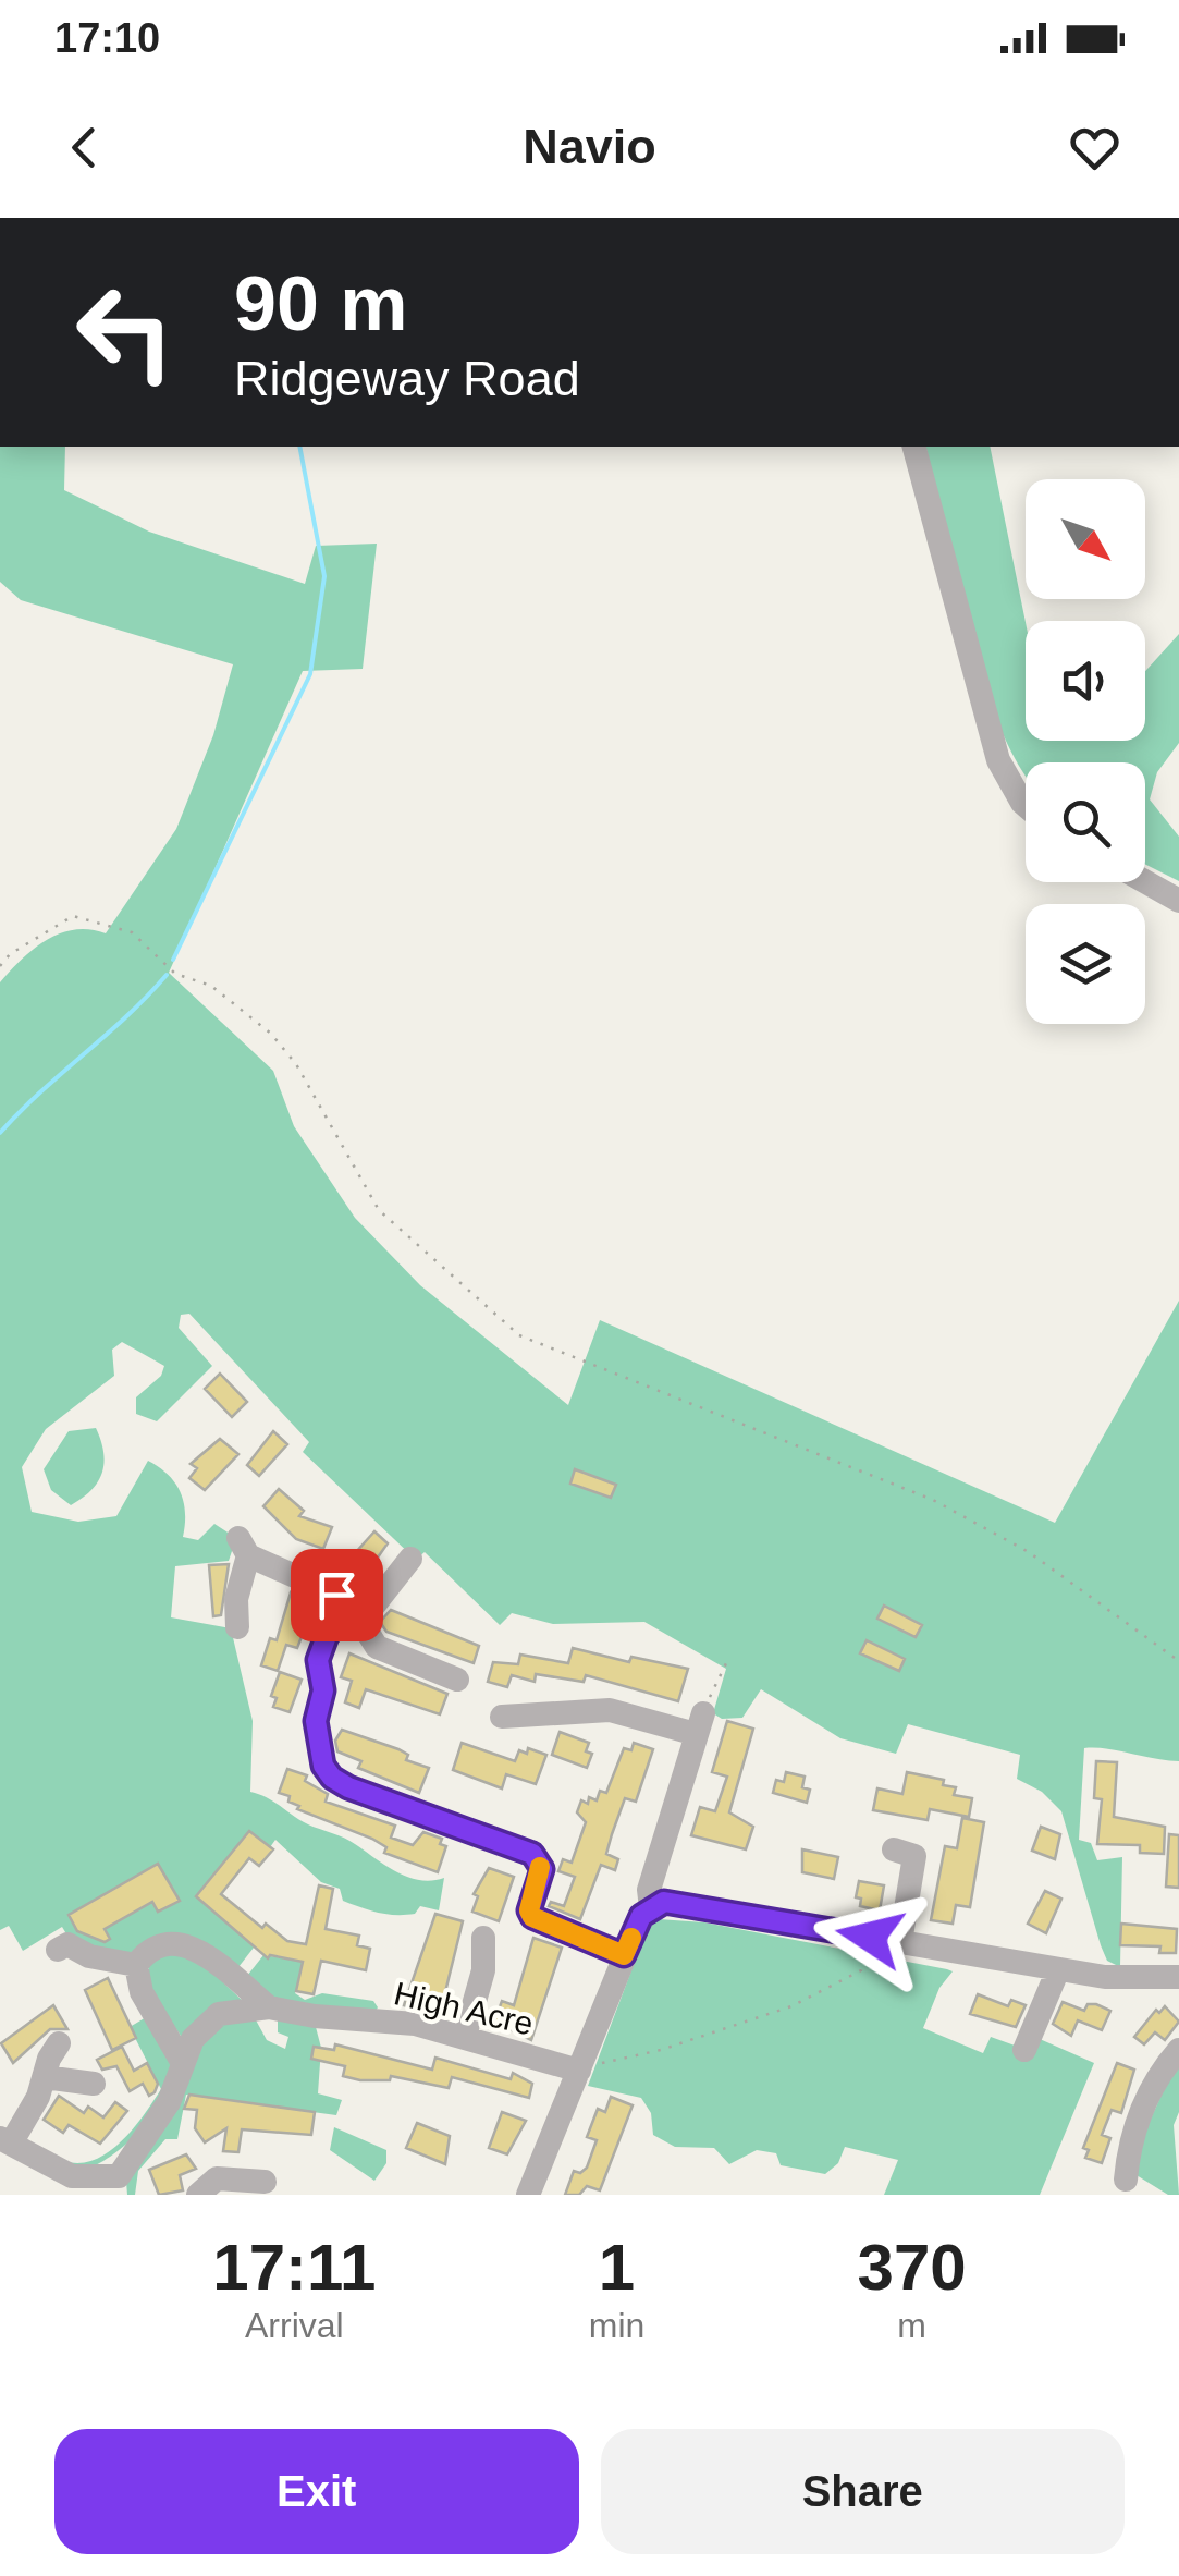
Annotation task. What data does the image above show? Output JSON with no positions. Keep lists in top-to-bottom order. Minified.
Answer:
{"streets":{"street":["High Acre"]},"north":"bottom right","page":{"status":"17:10","header":"Navio","turn":["90 m","Ridgeway Road"],"eta":["17:11","Arrival","1","min","370","m"],"buttons":["Exit","Share"]}}
